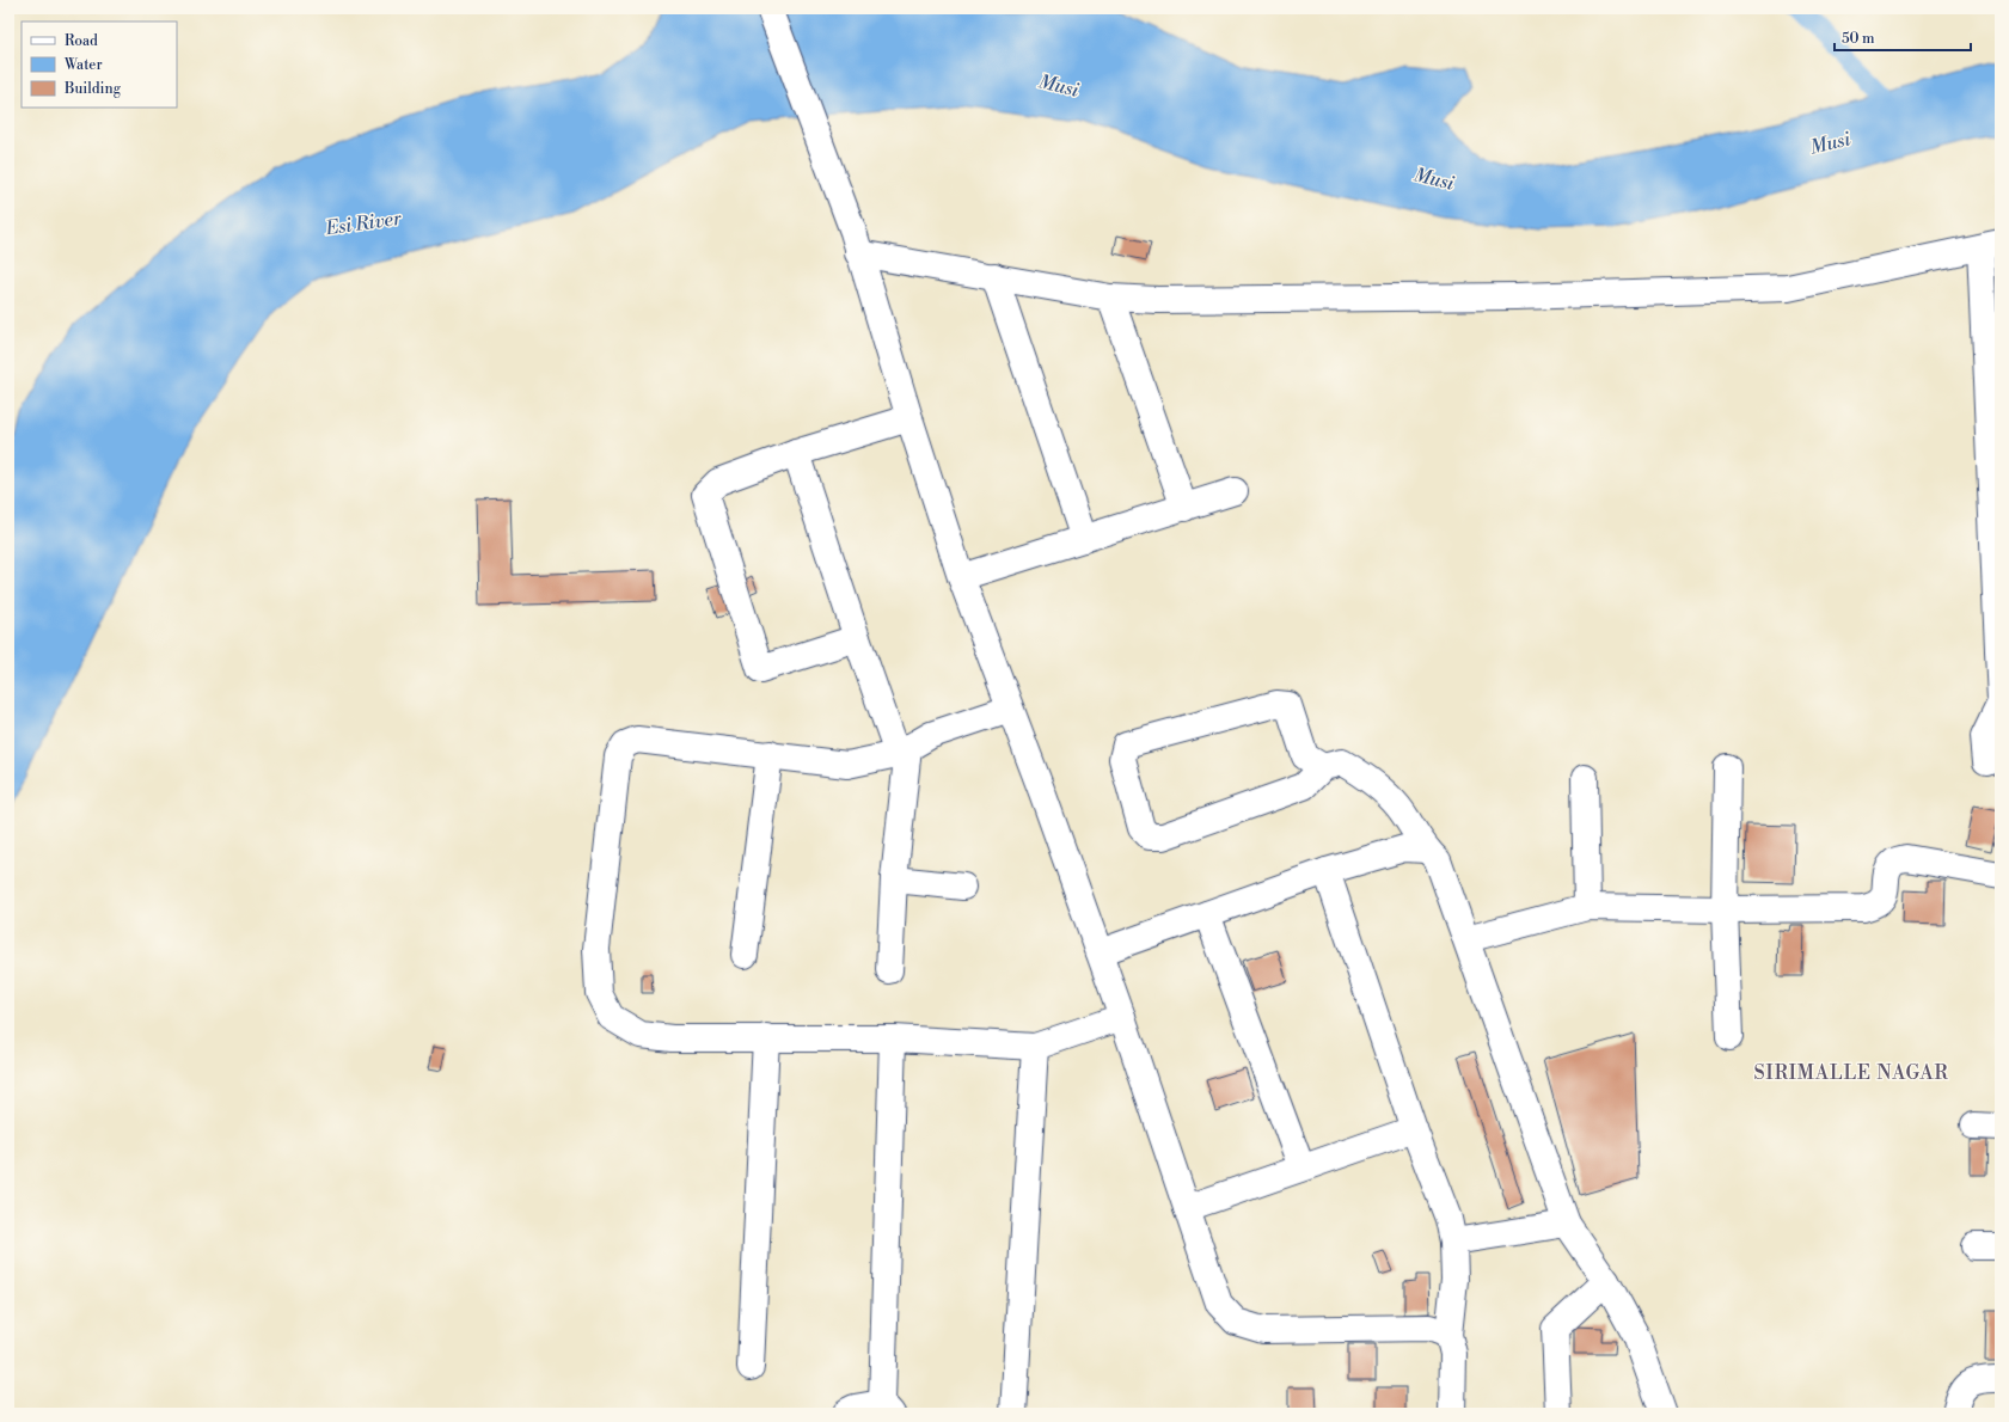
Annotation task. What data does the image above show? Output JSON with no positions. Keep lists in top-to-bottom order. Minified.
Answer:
{"districts":["SIRIMALLE NAGAR"],"water":["Musi","Esi River"],"legend":["Road","Water","Building"],"scale_bar":"50 m"}
